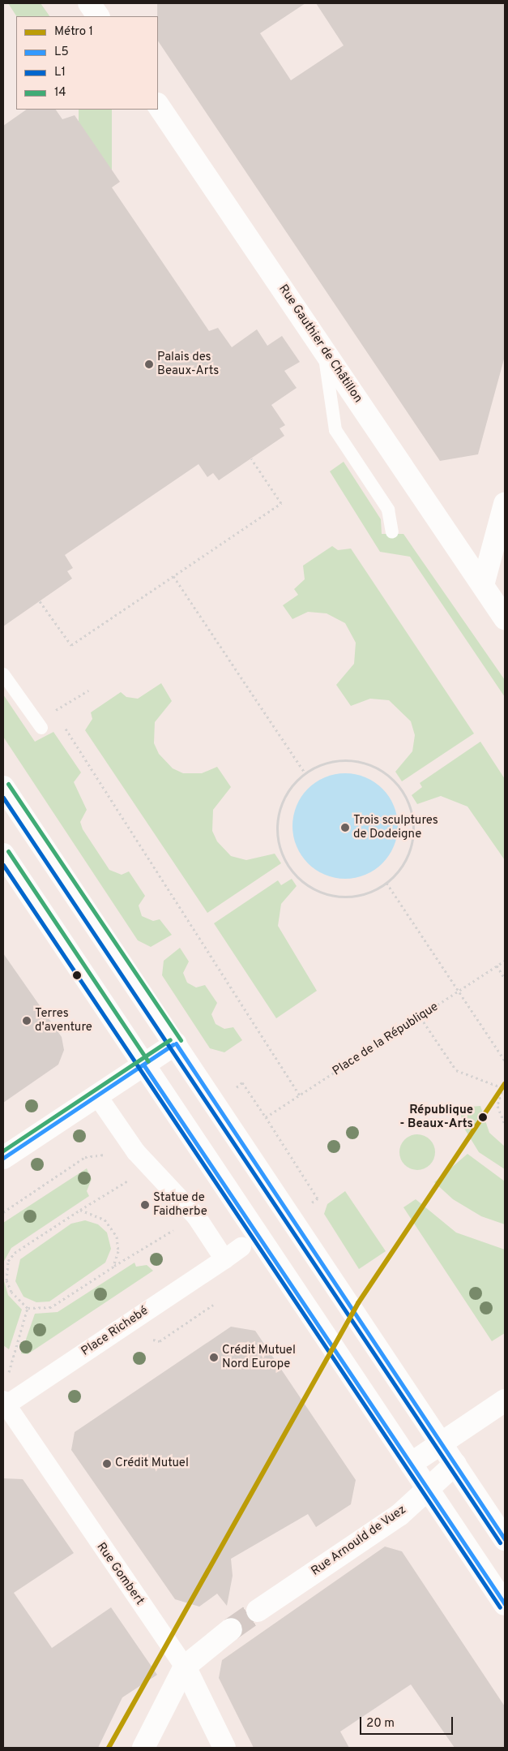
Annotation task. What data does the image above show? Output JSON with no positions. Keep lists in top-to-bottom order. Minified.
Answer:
{"streets":{"main road":["Rue Gauthier de Châtillon","Rue Arnould de Vuez","Rue Gombert"],"street":["Place Richebé"],"path":["Place de la République"]},"crossings":[["Place Richebé","Rue Gombert"]],"places":["Palais des Beaux-Arts","Trois sculptures de Dodeigne","Terres d'aventure","République - Beaux-Arts","Statue de Faidherbe","Crédit Mutuel Nord Europe","Crédit Mutuel"],"lines":["transit line 14","transit line L1","transit line L5","metro line 1"],"legend":["Métro 1","L5","L1","14"],"scale_bar":"20 m"}
